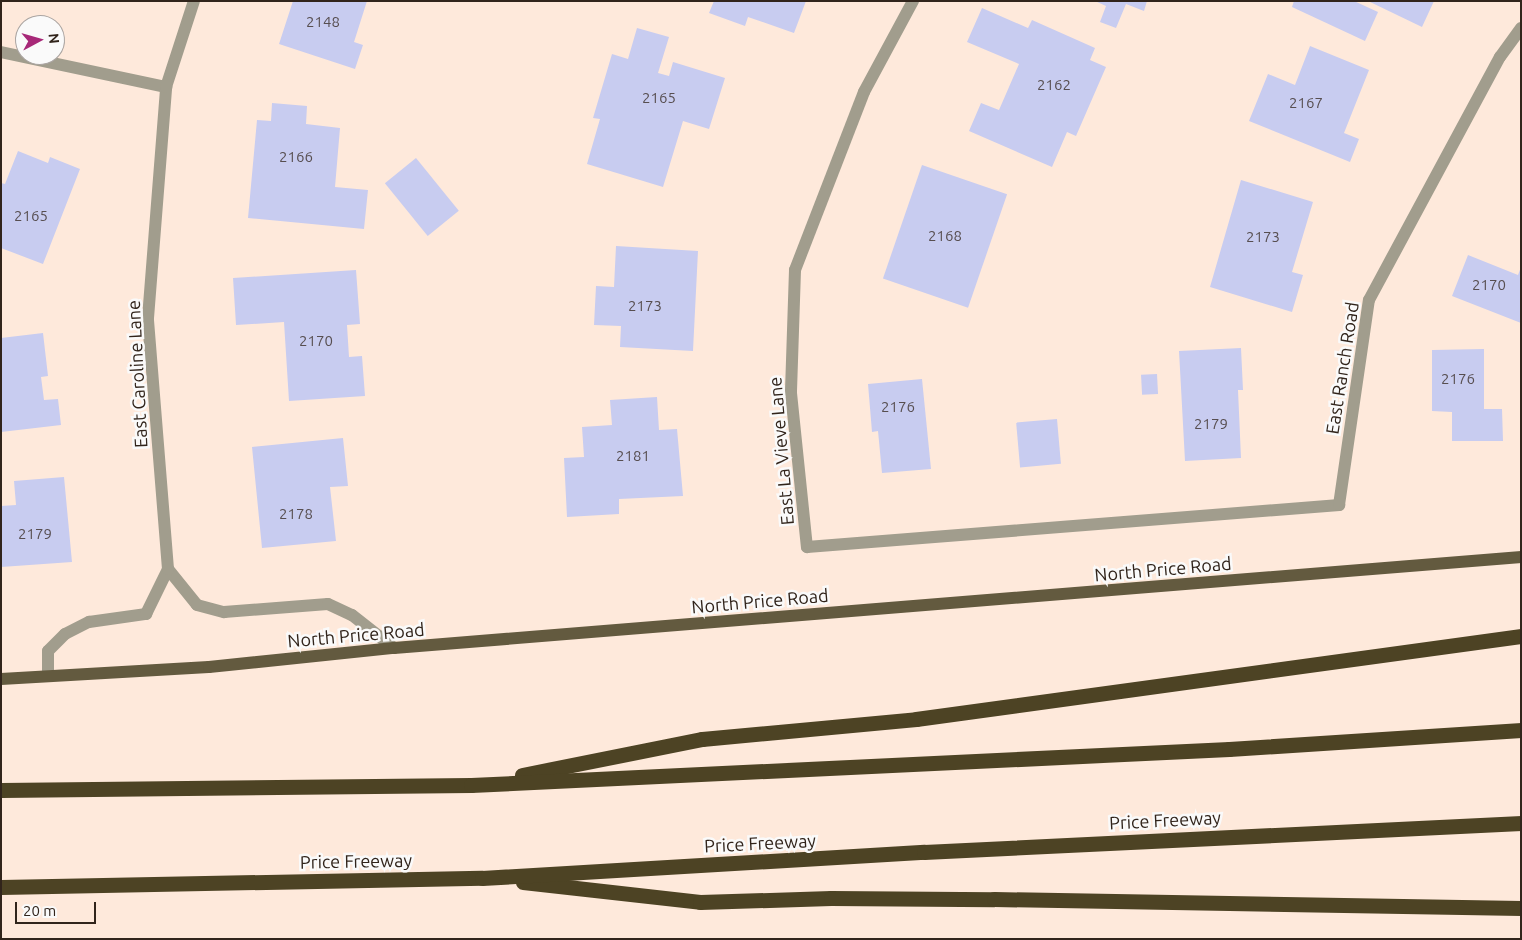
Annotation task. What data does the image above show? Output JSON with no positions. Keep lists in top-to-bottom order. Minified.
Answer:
{"streets":{"highway":["Price Freeway"],"main road":["North Price Road"],"street":["East Ranch Road","East Caroline Lane","East La Vieve Lane"]},"crossings":[["East Ranch Road","East La Vieve Lane"]],"house_numbers":["2148","2162","2165","2167","2166","2165","2168","2173","2170","2173","2170","2176","2176","2179","2181","2178","2179"],"scale_bar":"20 m","north":"right"}
